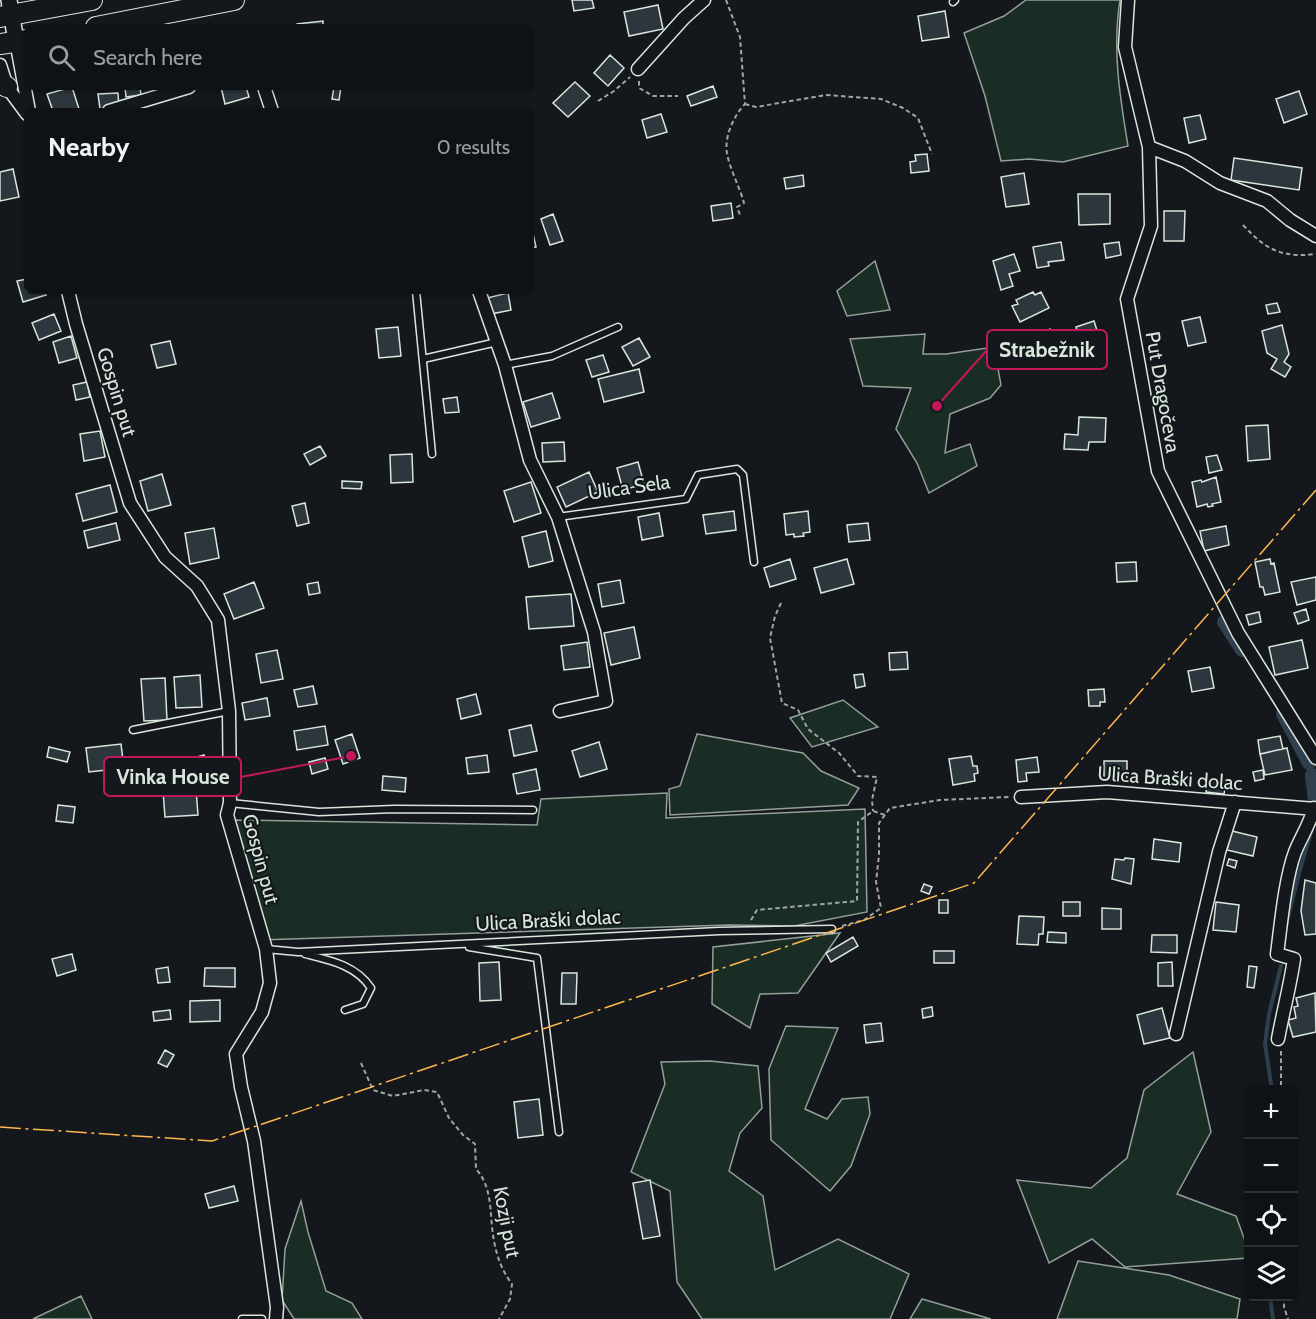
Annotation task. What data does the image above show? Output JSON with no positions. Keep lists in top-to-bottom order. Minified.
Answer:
{"streets":{"street":["Gospin put","Put Dragočeva","Ulica Braški dolac"],"lane":["Ulica Sela"],"path":["Kozji put"]},"crossings":[["Gospin put","Ulica Braški dolac"]],"places":["Strabežnik","Vinka House"],"page":{"search":"Search here","heading":["Nearby","0 results"],"map_buttons":["+","−"]}}
